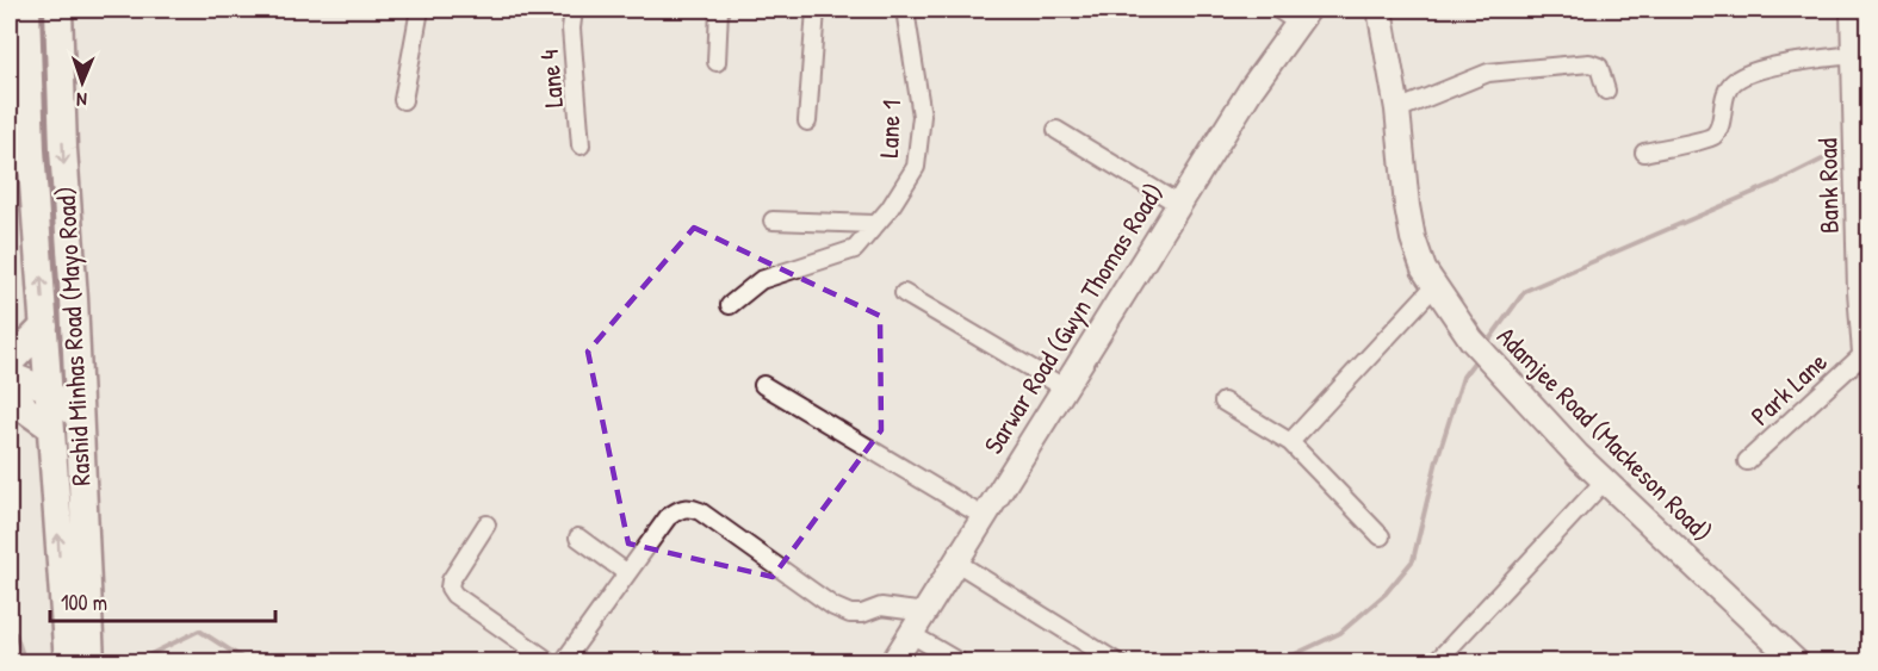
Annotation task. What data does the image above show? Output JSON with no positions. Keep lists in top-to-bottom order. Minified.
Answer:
{"streets":{"main road":["Rashid Minhas Road (Mayo Road)"],"street":["Lane 4","Lane 1","Bank Road","Sarwar Road (Gwyn Thomas Road)","Park Lane","Adamjee Road (Mackeson Road)"]},"crossings":[["Bank Road","Park Lane"]],"scale_bar":"100 m","north":"bottom"}
